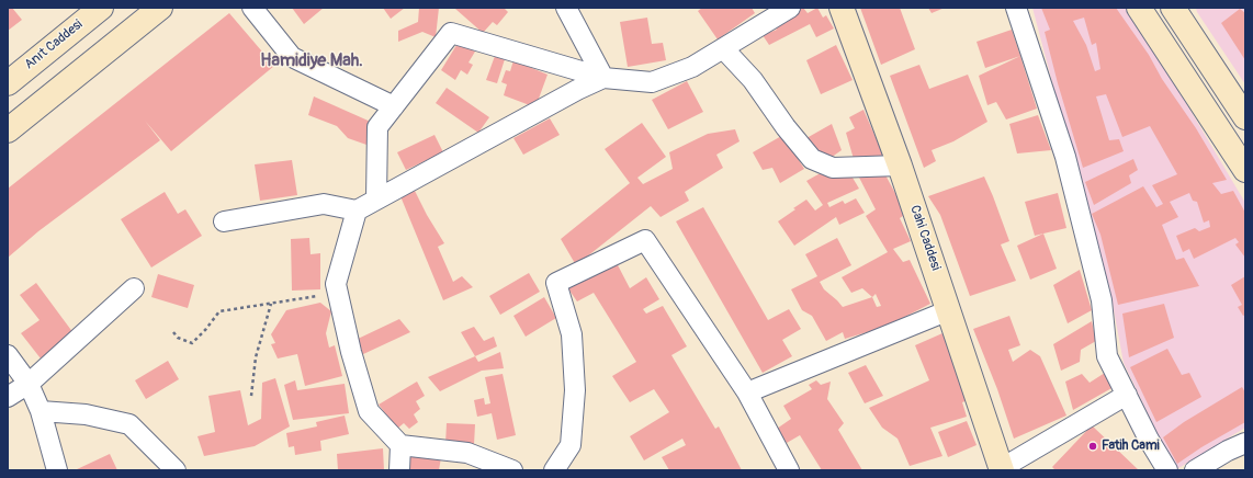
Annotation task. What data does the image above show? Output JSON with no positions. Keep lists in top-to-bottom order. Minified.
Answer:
{"streets":{"main road":["Anıt Caddesi","Cahi Caddesi"]},"districts":["Hamidiye Mah."],"places":["Fatih Cami"]}
